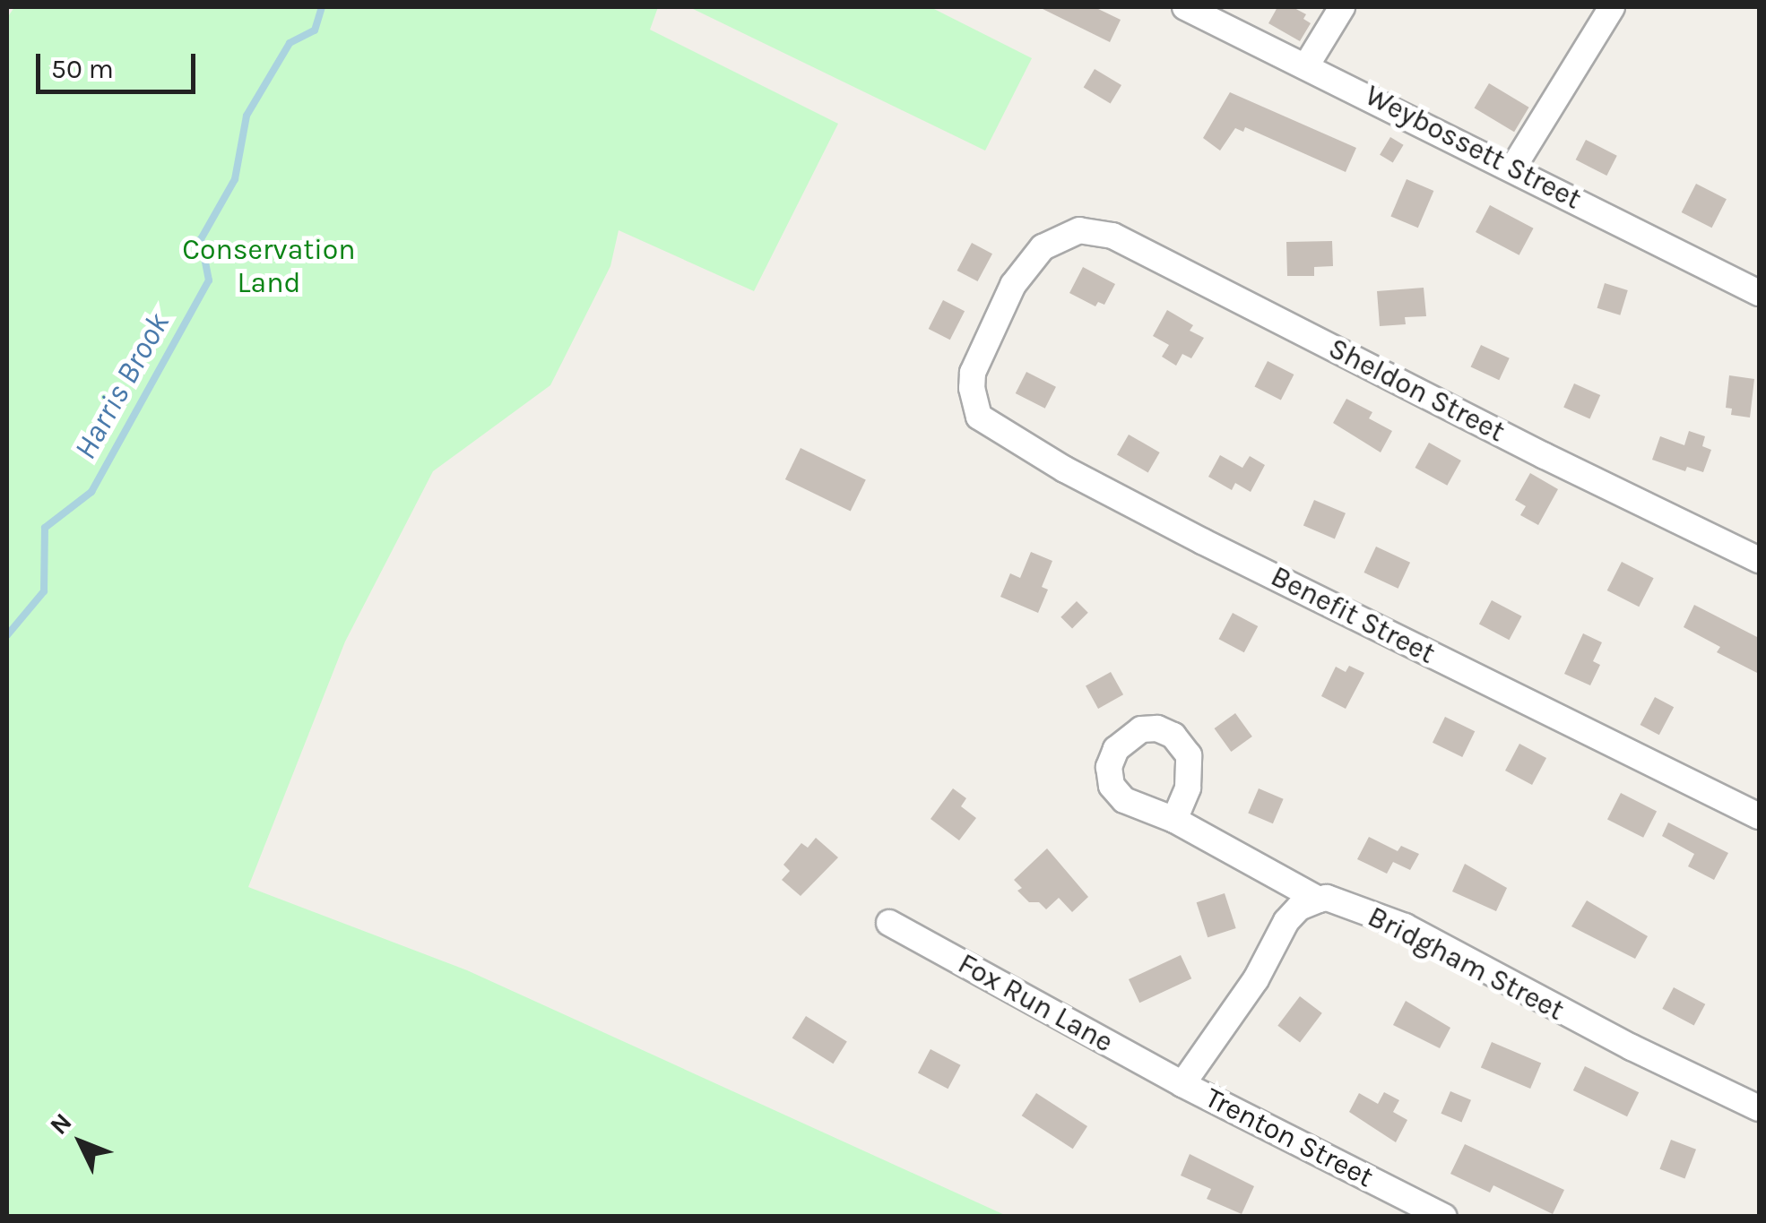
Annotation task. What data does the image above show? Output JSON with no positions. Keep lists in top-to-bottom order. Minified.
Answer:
{"streets":{"street":["Weybossett Street","Sheldon Street","Benefit Street","Bridgham Street","Fox Run Lane","Trenton Street"]},"crossings":[["Sheldon Street","Benefit Street"],["Fox Run Lane","Trenton Street"]],"water":["Harris Brook"],"parks":["Conservation Land"],"scale_bar":"50 m","north":"top left"}
